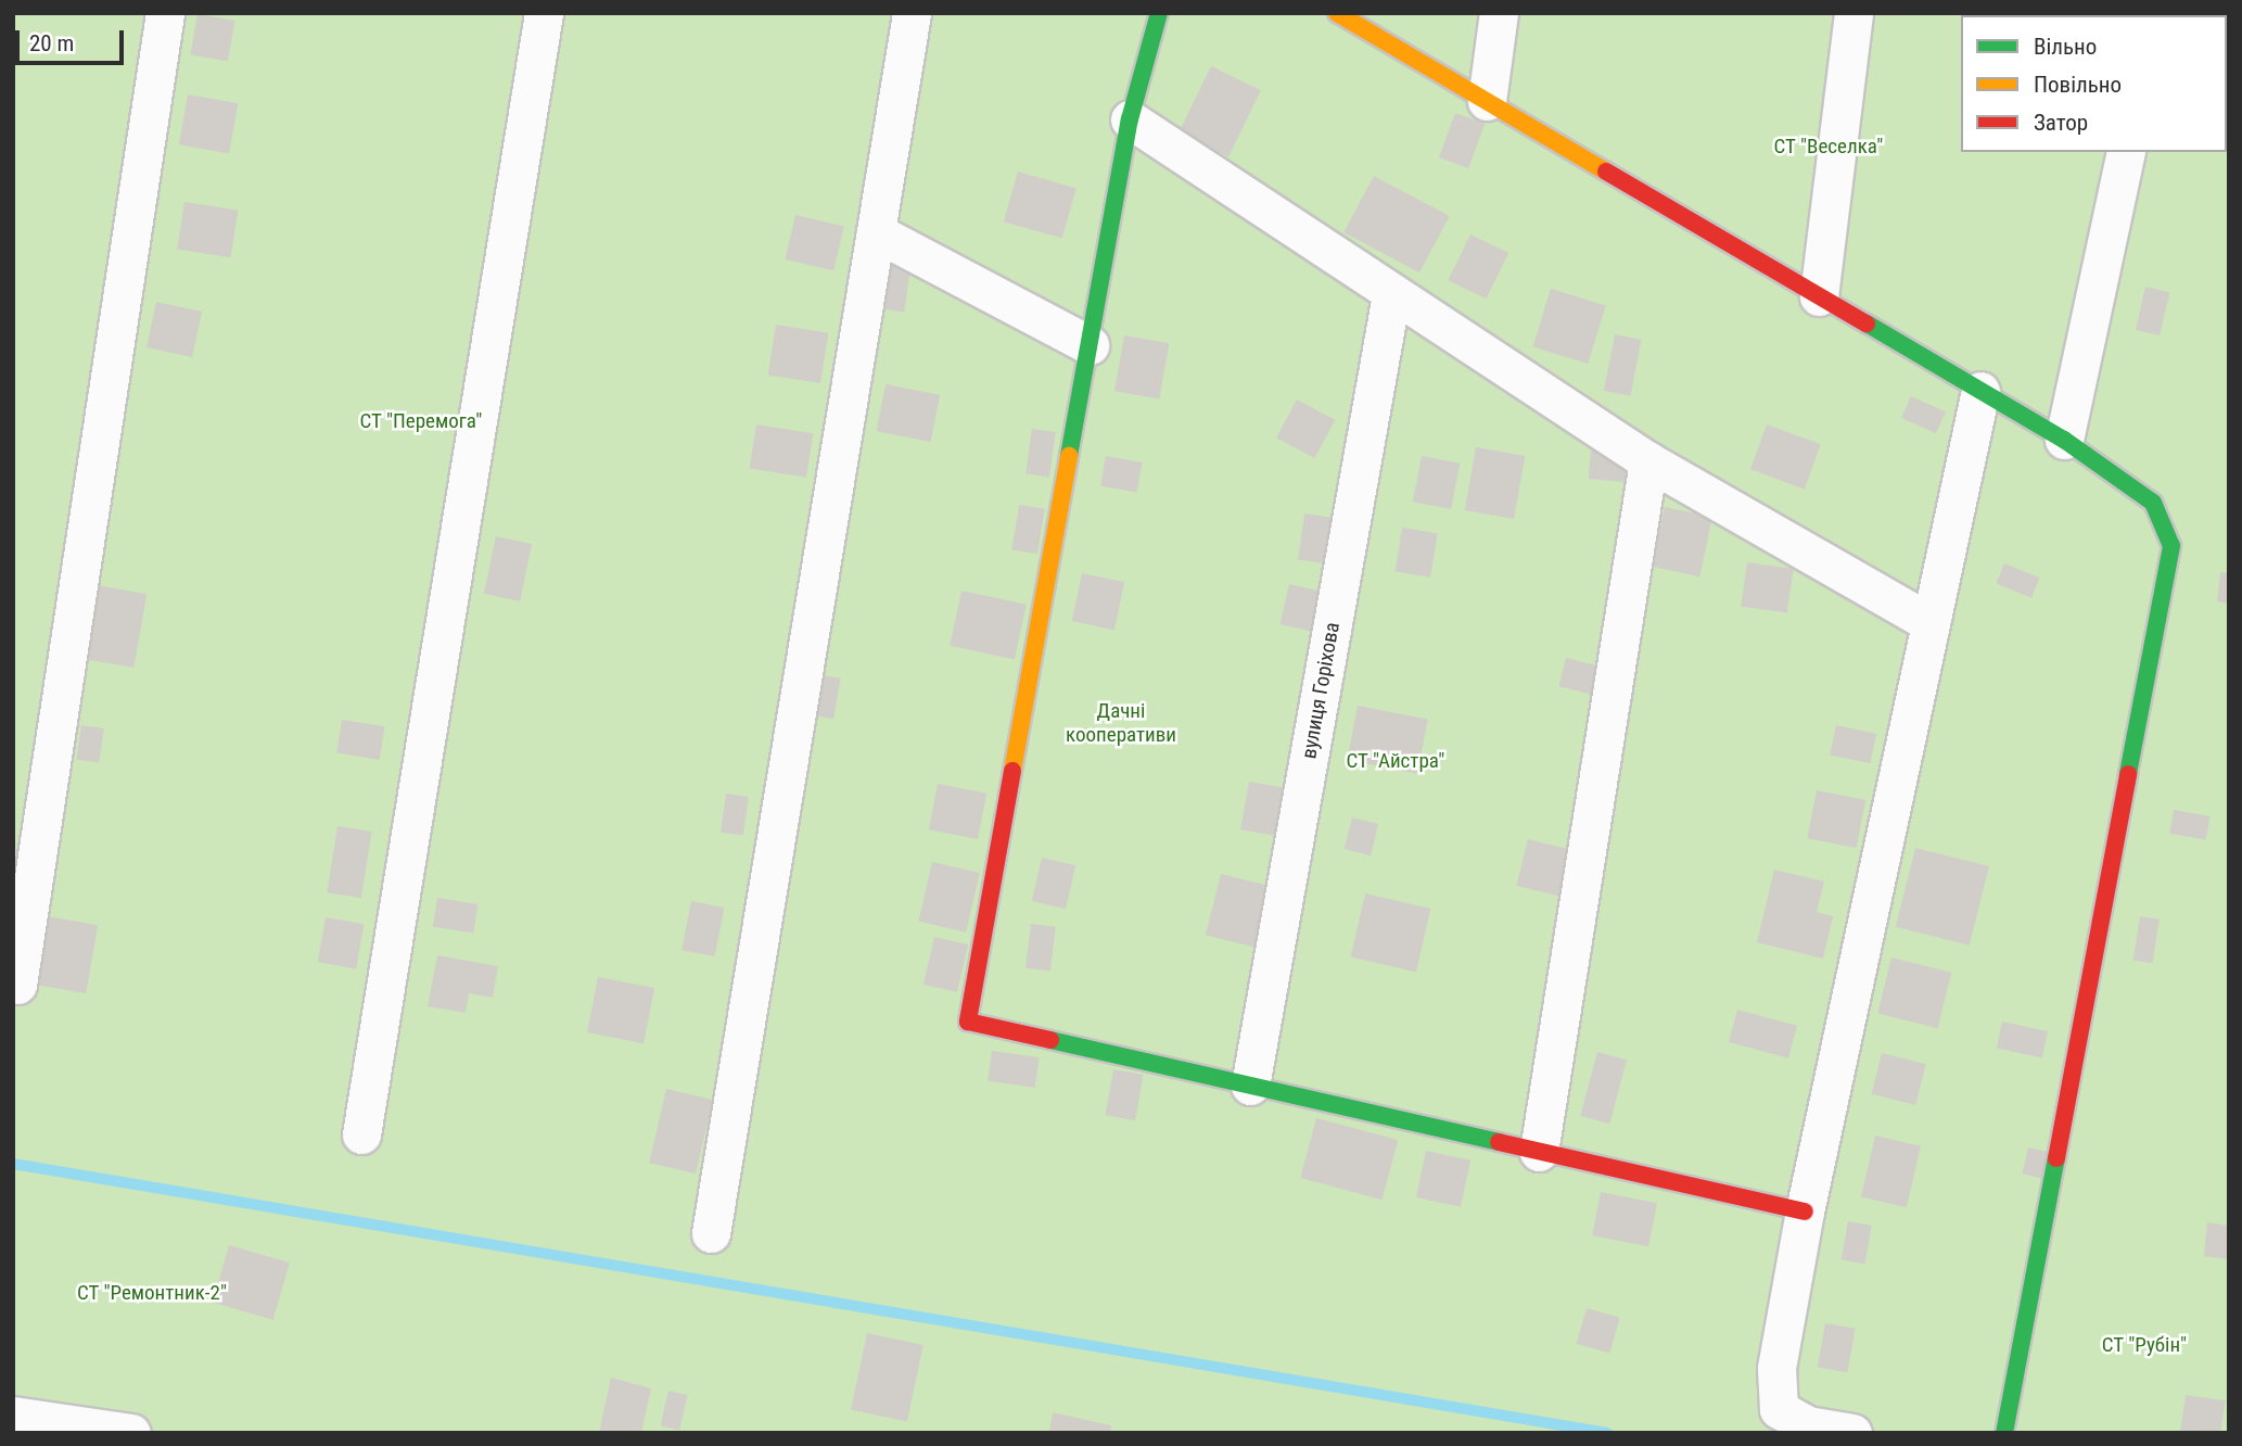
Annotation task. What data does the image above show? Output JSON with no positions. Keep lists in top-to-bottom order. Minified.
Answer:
{"streets":{"street":["вулиця Горіхова"]},"parks":["СТ \"Веселка\"","СТ \"Перемога\"","Дачні кооперативи","СТ \"Айстра\"","СТ \"Ремонтник-2\"","СТ \"Рубін\""],"legend":["Вільно","Повільно","Затор"],"scale_bar":"20 m"}
